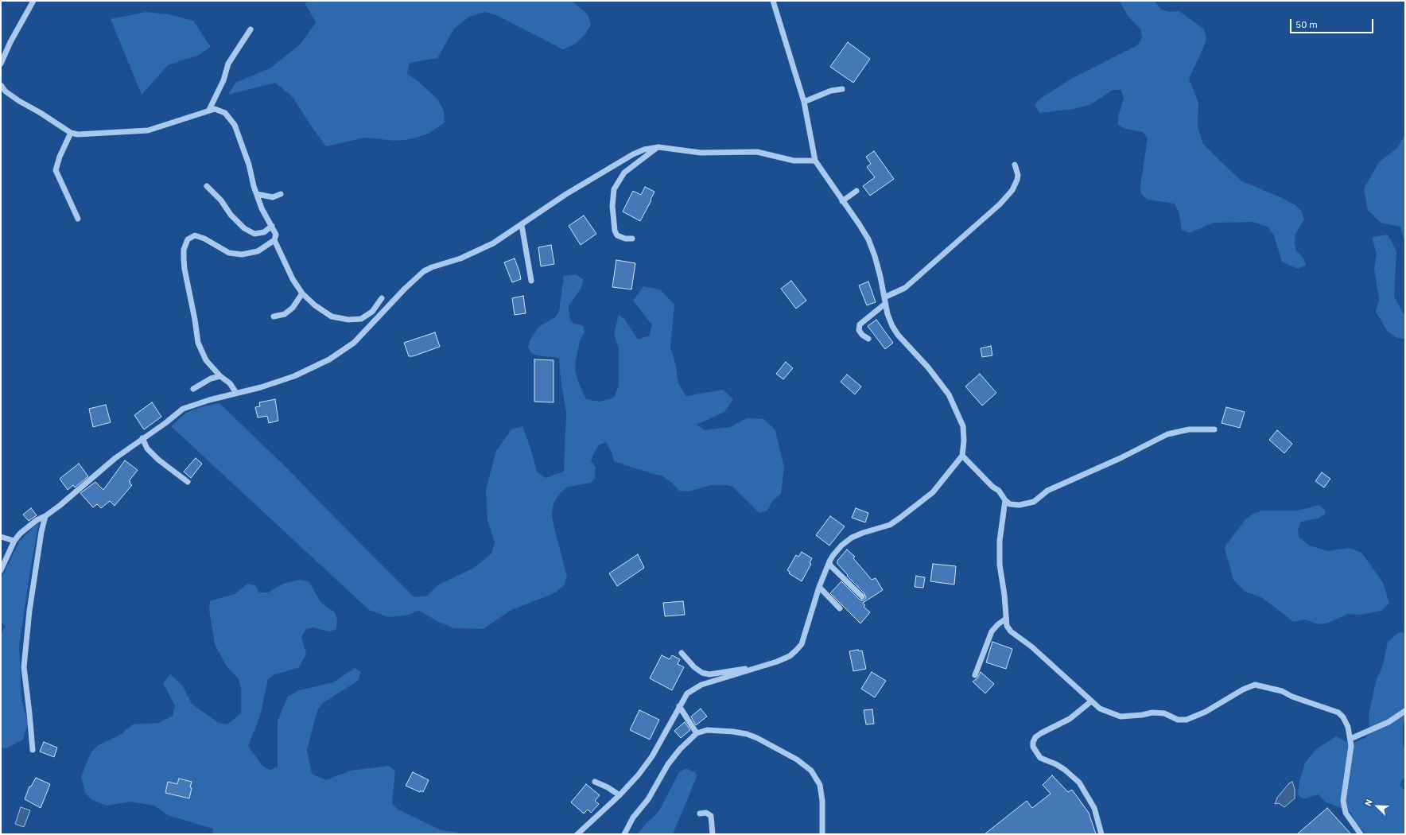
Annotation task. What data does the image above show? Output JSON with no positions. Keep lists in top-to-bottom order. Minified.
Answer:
{"scale_bar":"50 m","north":"top left"}
